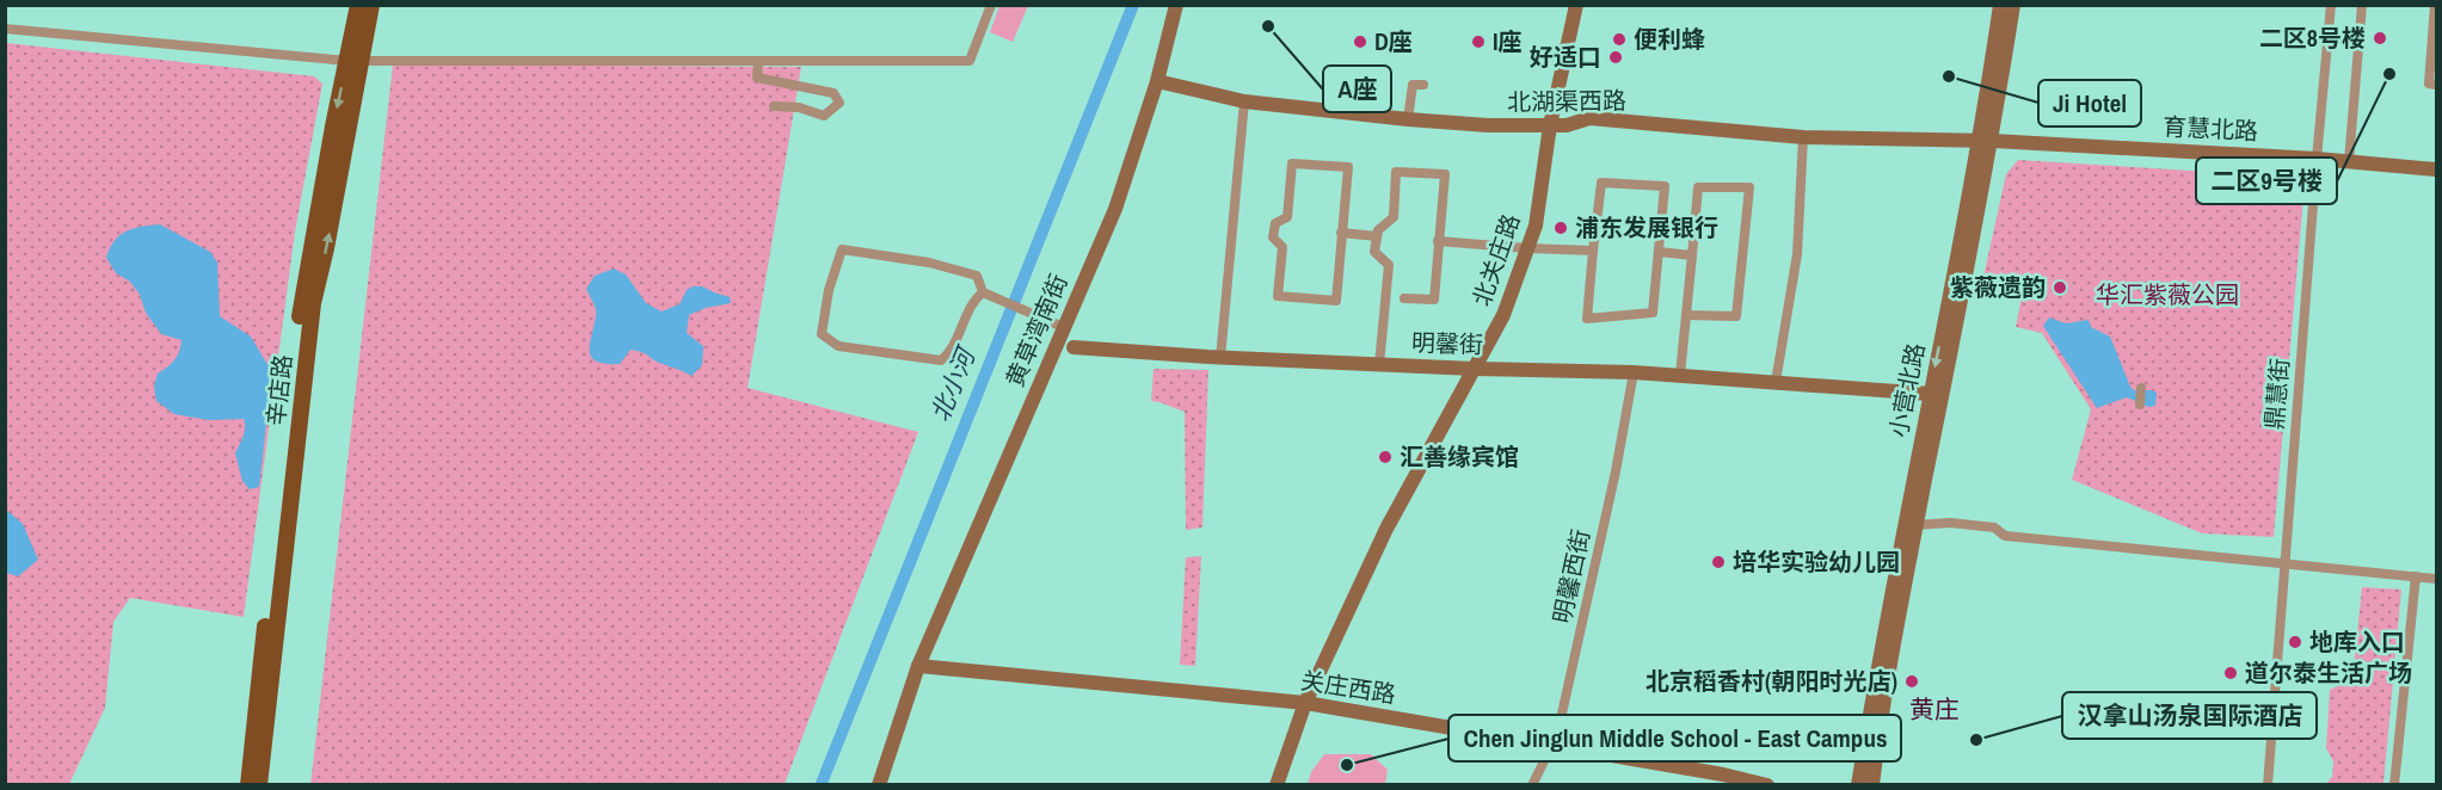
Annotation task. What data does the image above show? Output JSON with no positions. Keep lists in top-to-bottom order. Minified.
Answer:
{"streets":{"main road":["辛店路"],"street":["北湖渠西路","育慧北路","北关庄路","黄草湾南街","明馨街","小营北路","鼎慧街","明馨西街","关庄西路"]},"crossings":[["北湖渠西路","育慧北路"],["北湖渠西路","北关庄路"],["北湖渠西路","黄草湾南街"],["北湖渠西路","小营北路"],["育慧北路","小营北路"],["育慧北路","鼎慧街"],["北关庄路","明馨街"],["北关庄路","关庄西路"],["黄草湾南街","关庄西路"],["明馨街","小营北路"],["明馨街","明馨西街"],["明馨西街","关庄西路"]],"districts":["黄庄"],"water":["北小河"],"parks":["华汇紫薇公园"],"places":["A座","二区8号楼","便利蜂","D座","I座","好适口","二区9号楼","Ji Hotel","浦东发展银行","紫薇遗韵","汇善缘宾馆","培华实验幼儿园","地库入口","道尔泰生活广场","北京稻香村(朝阳时光店)","汉拿山汤泉国际酒店","Chen Jinglun Middle School - East Campus"]}
